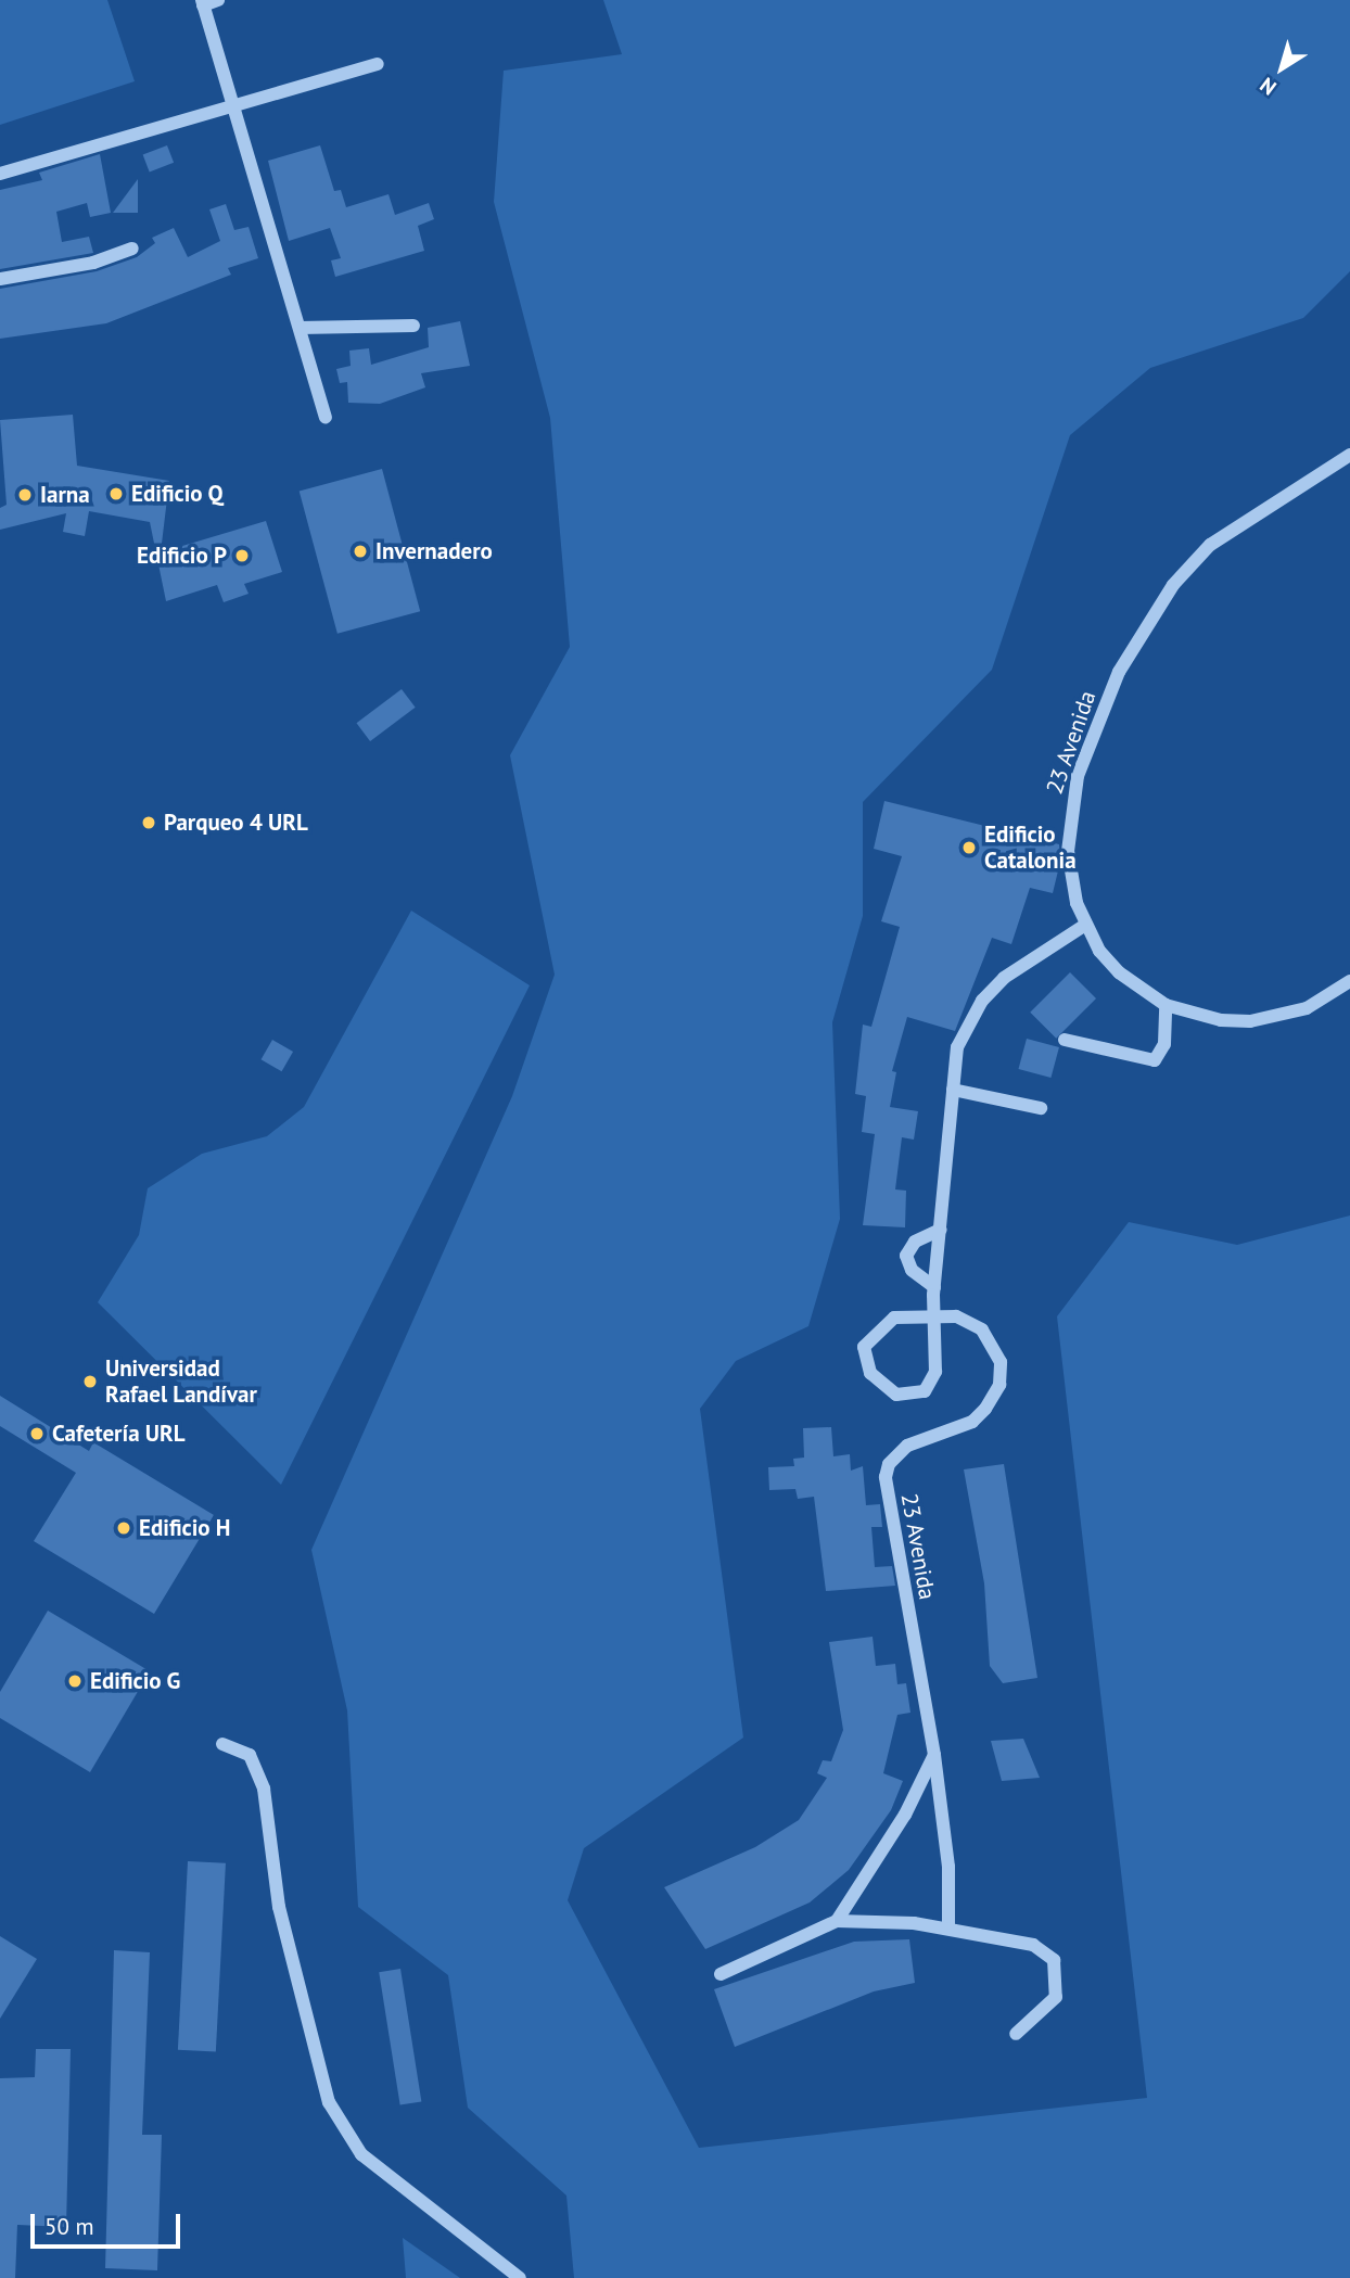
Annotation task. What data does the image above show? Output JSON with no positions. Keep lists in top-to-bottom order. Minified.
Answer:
{"streets":{"street":["23 Avenida"]},"places":["Edificio Q","Iarna","Invernadero","Edificio P","Parqueo 4 URL","Edificio Catalonia","Universidad Rafael Landívar","Cafetería URL","Edificio H","Edificio G"],"scale_bar":"50 m","north":"bottom left"}
